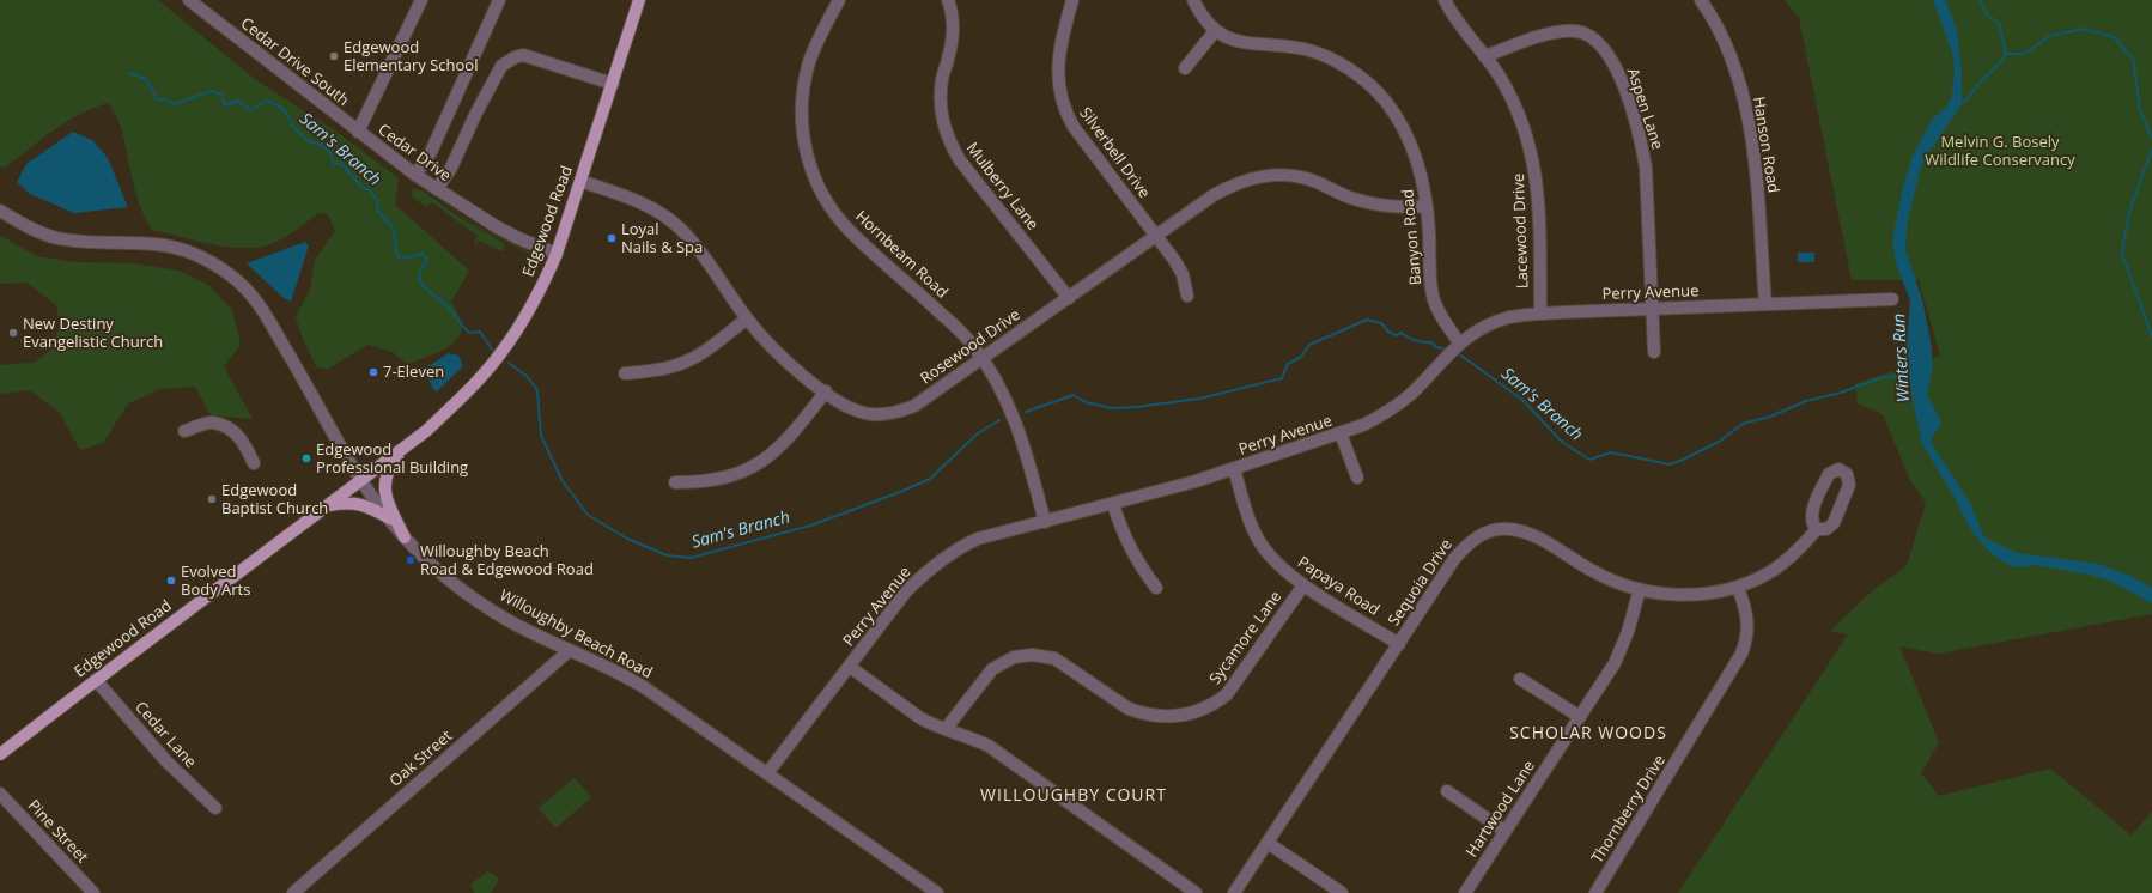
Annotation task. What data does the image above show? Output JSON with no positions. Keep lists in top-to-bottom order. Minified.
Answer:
{"streets":{"main road":["Edgewood Road"],"street":["Cedar Drive South","Aspen Lane","Hanson Road","Cedar Drive","Silverbell Drive","Mulberry Lane","Lacewood Drive","Banyon Road","Hornbeam Road","Perry Avenue","Rosewood Drive","Sequoia Drive","Papaya Road","Willoughby Beach Road","Sycamore Lane","Cedar Lane","Oak Street","Hartwood Lane","Thornberry Drive","Pine Street"]},"crossings":[["Cedar Drive South","Cedar Drive"],["Aspen Lane","Lacewood Drive"],["Aspen Lane","Perry Avenue"],["Hanson Road","Perry Avenue"],["Cedar Drive","Edgewood Road"],["Silverbell Drive","Rosewood Drive"],["Mulberry Lane","Rosewood Drive"],["Edgewood Road","Rosewood Drive"],["Edgewood Road","Willoughby Beach Road"],["Edgewood Road","Cedar Lane"],["Lacewood Drive","Perry Avenue"],["Banyon Road","Perry Avenue"],["Banyon Road","Rosewood Drive"],["Hornbeam Road","Perry Avenue"],["Hornbeam Road","Rosewood Drive"],["Perry Avenue","Papaya Road"],["Perry Avenue","Willoughby Beach Road"],["Sequoia Drive","Papaya Road"],["Sequoia Drive","Hartwood Lane"],["Sequoia Drive","Thornberry Drive"],["Papaya Road","Sycamore Lane"],["Willoughby Beach Road","Oak Street"]],"districts":["SCHOLAR WOODS","WILLOUGHBY COURT"],"water":["Sam's Branch","Winters Run"],"parks":["Melvin G. Bosely Wildlife Conservancy"],"places":["Edgewood Elementary School","Loyal Nails & Spa","New Destiny Evangelistic Church","7-Eleven","Edgewood Professional Building","Edgewood Baptist Church","Willoughby Beach Road & Edgewood Road","Evolved Body Arts"]}
